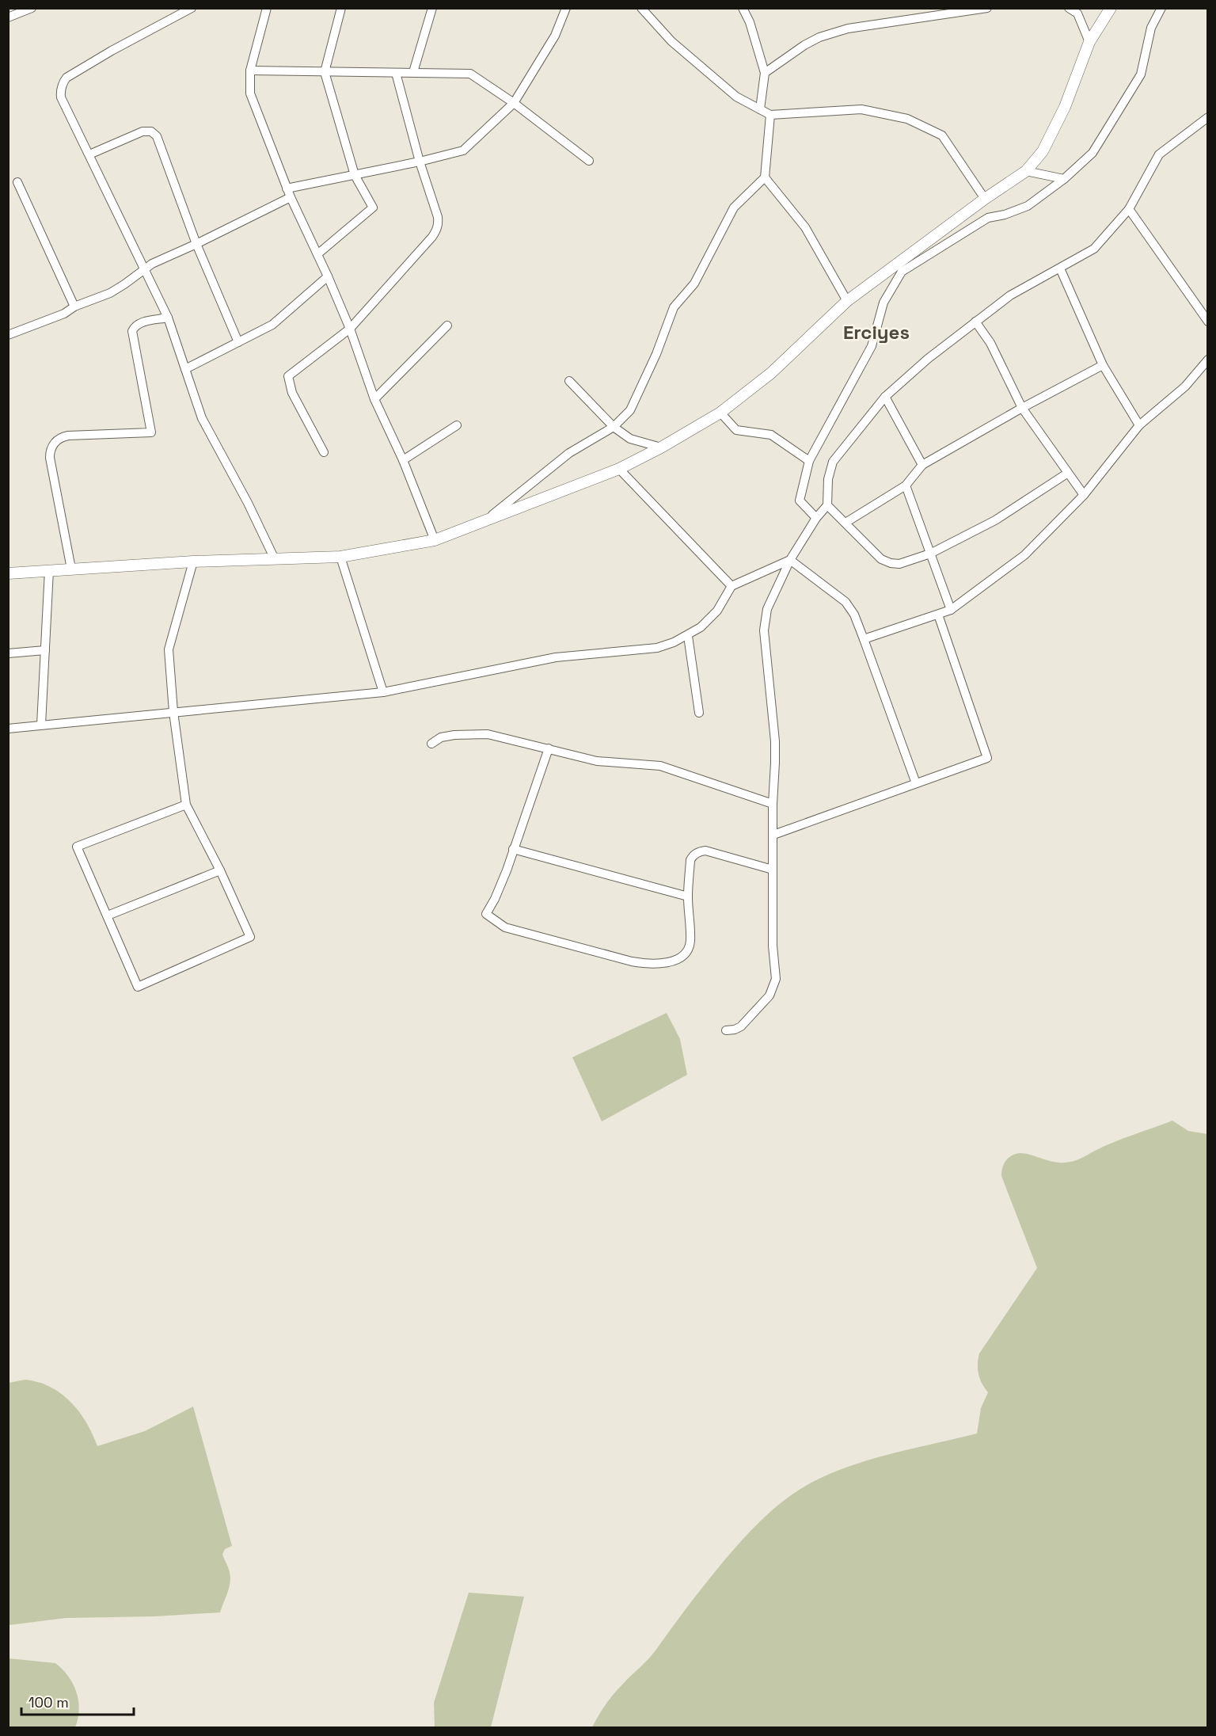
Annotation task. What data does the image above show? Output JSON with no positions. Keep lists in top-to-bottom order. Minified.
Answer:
{"districts":["Erciyes"],"scale_bar":"100 m"}
